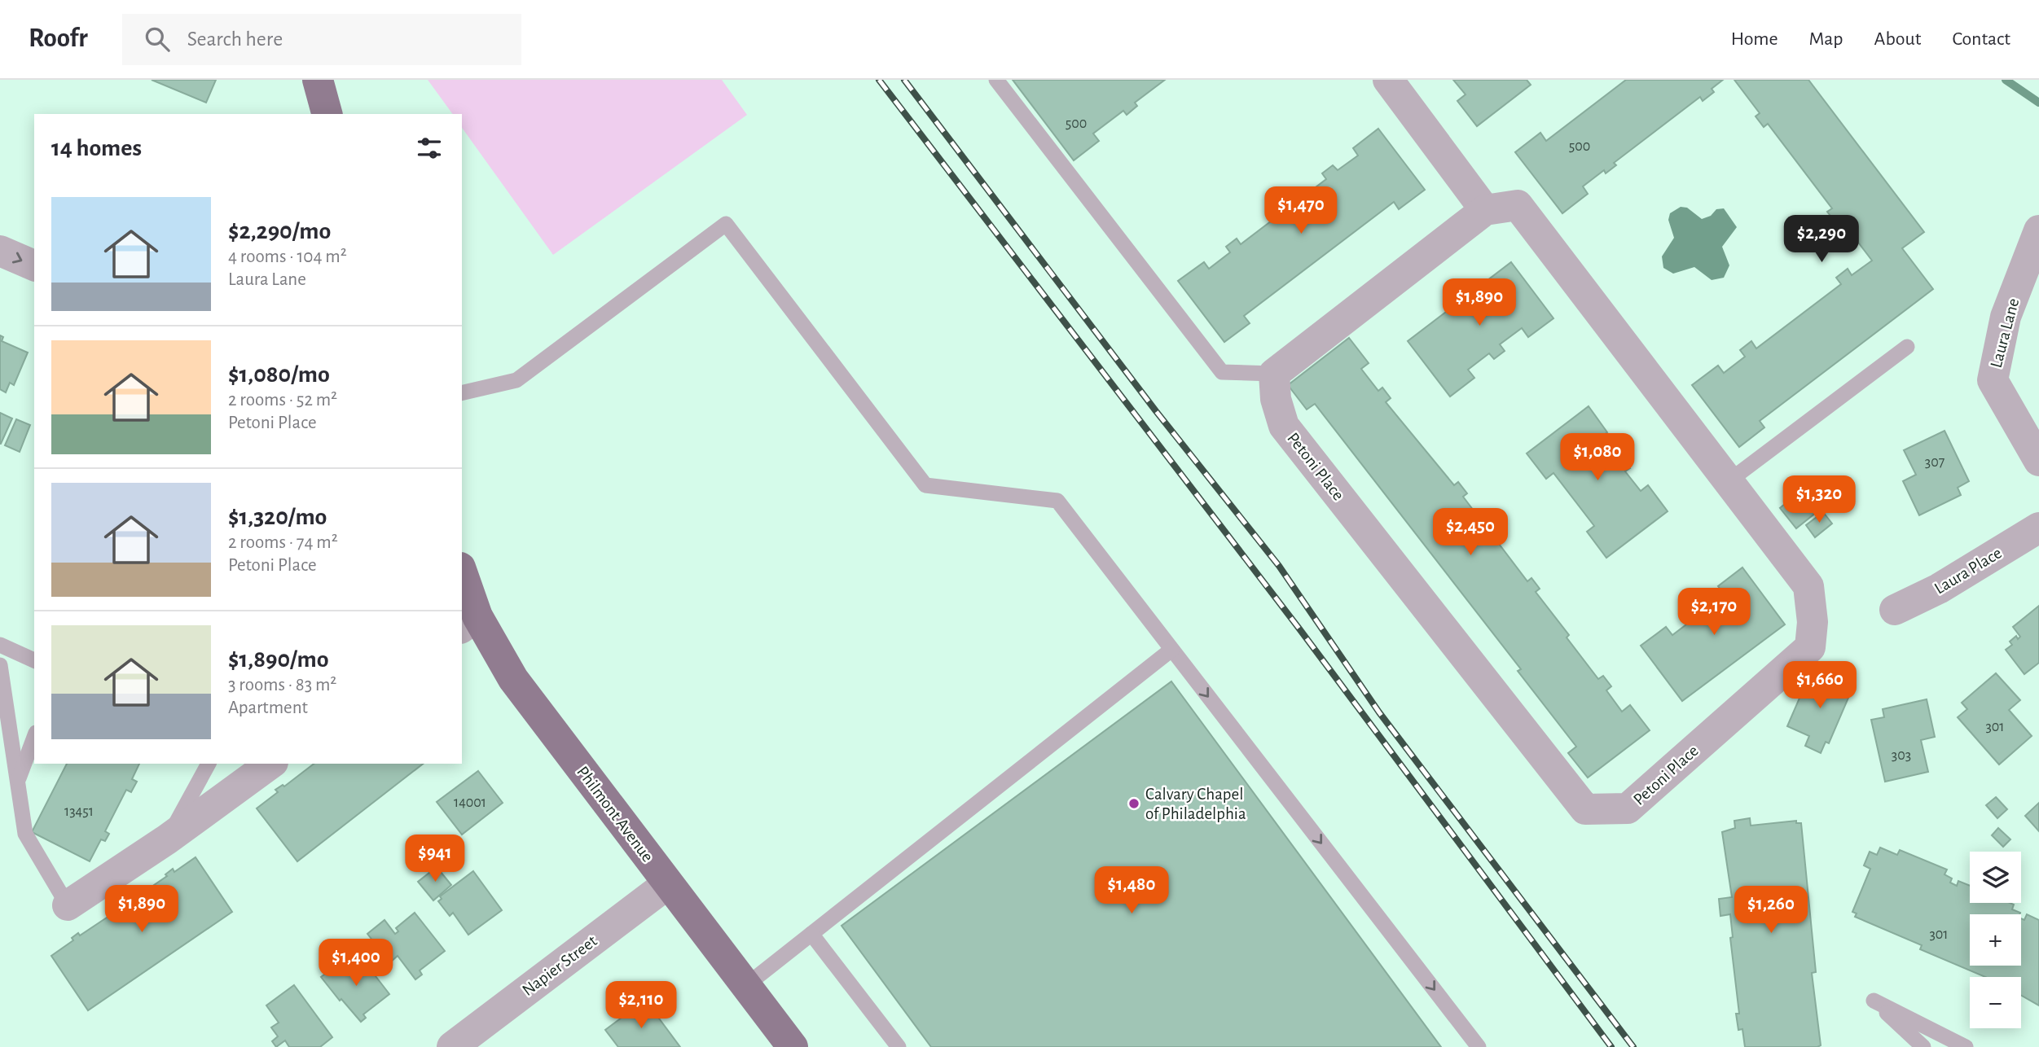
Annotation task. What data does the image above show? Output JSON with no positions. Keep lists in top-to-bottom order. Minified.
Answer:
{"streets":{"main road":["Philmont Avenue"],"street":["Laura Lane","Petoni Place","Laura Place","Napier Street"]},"crossings":[["Philmont Avenue","Napier Street"]],"places":["Calvary Chapel of Philadelphia"],"house_numbers":["500","500","307","301","303","14001","13451","301"],"page":{"header":"Roofr","search":"Search here","nav":["Home","Map","About","Contact"],"heading":"14 homes","list":[{"name":"$2,290/mo","note":"4 rooms · 104 m² · Laura Lane"},{"name":"$1,080/mo","note":"2 rooms · 52 m² · Petoni Place"},{"name":"$1,320/mo","note":"2 rooms · 74 m² · Petoni Place"},{"name":"$1,890/mo","note":"3 rooms · 83 m² · Apartment"}],"price":["$1,470","$2,290","$1,890","$1,080","$1,320","$2,450","$2,170","$1,660","$941","$1,480","$1,890","$1,260","$1,400","$2,110"],"map_buttons":["+","−"]}}
